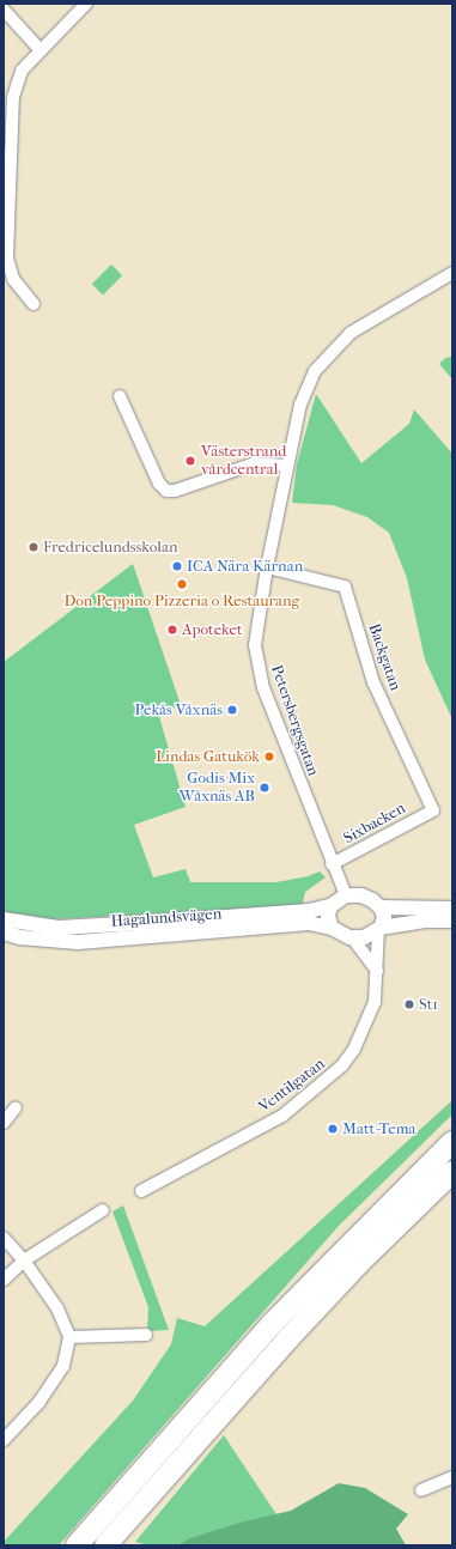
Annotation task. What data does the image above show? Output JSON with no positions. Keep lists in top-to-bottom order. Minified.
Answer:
{"streets":{"street":["Backgatan","Petersbergsgatan","Sixbacken","Hagalundsvägen","Ventilgatan"]},"crossings":[["Backgatan","Petersbergsgatan"],["Backgatan","Sixbacken"],["Petersbergsgatan","Sixbacken"],["Petersbergsgatan","Hagalundsvägen"],["Petersbergsgatan","Ventilgatan"],["Hagalundsvägen","Ventilgatan"]],"places":["Västerstrand vårdcentral","Fredricelundsskolan","ICA Nära Kärnan","Don Peppino Pizzeria o Restaurang","Apoteket","Pekås Våxnäs","Lindas Gatukök","Godis Mix Wåxnäs AB","St1","Matt-Tema"]}
